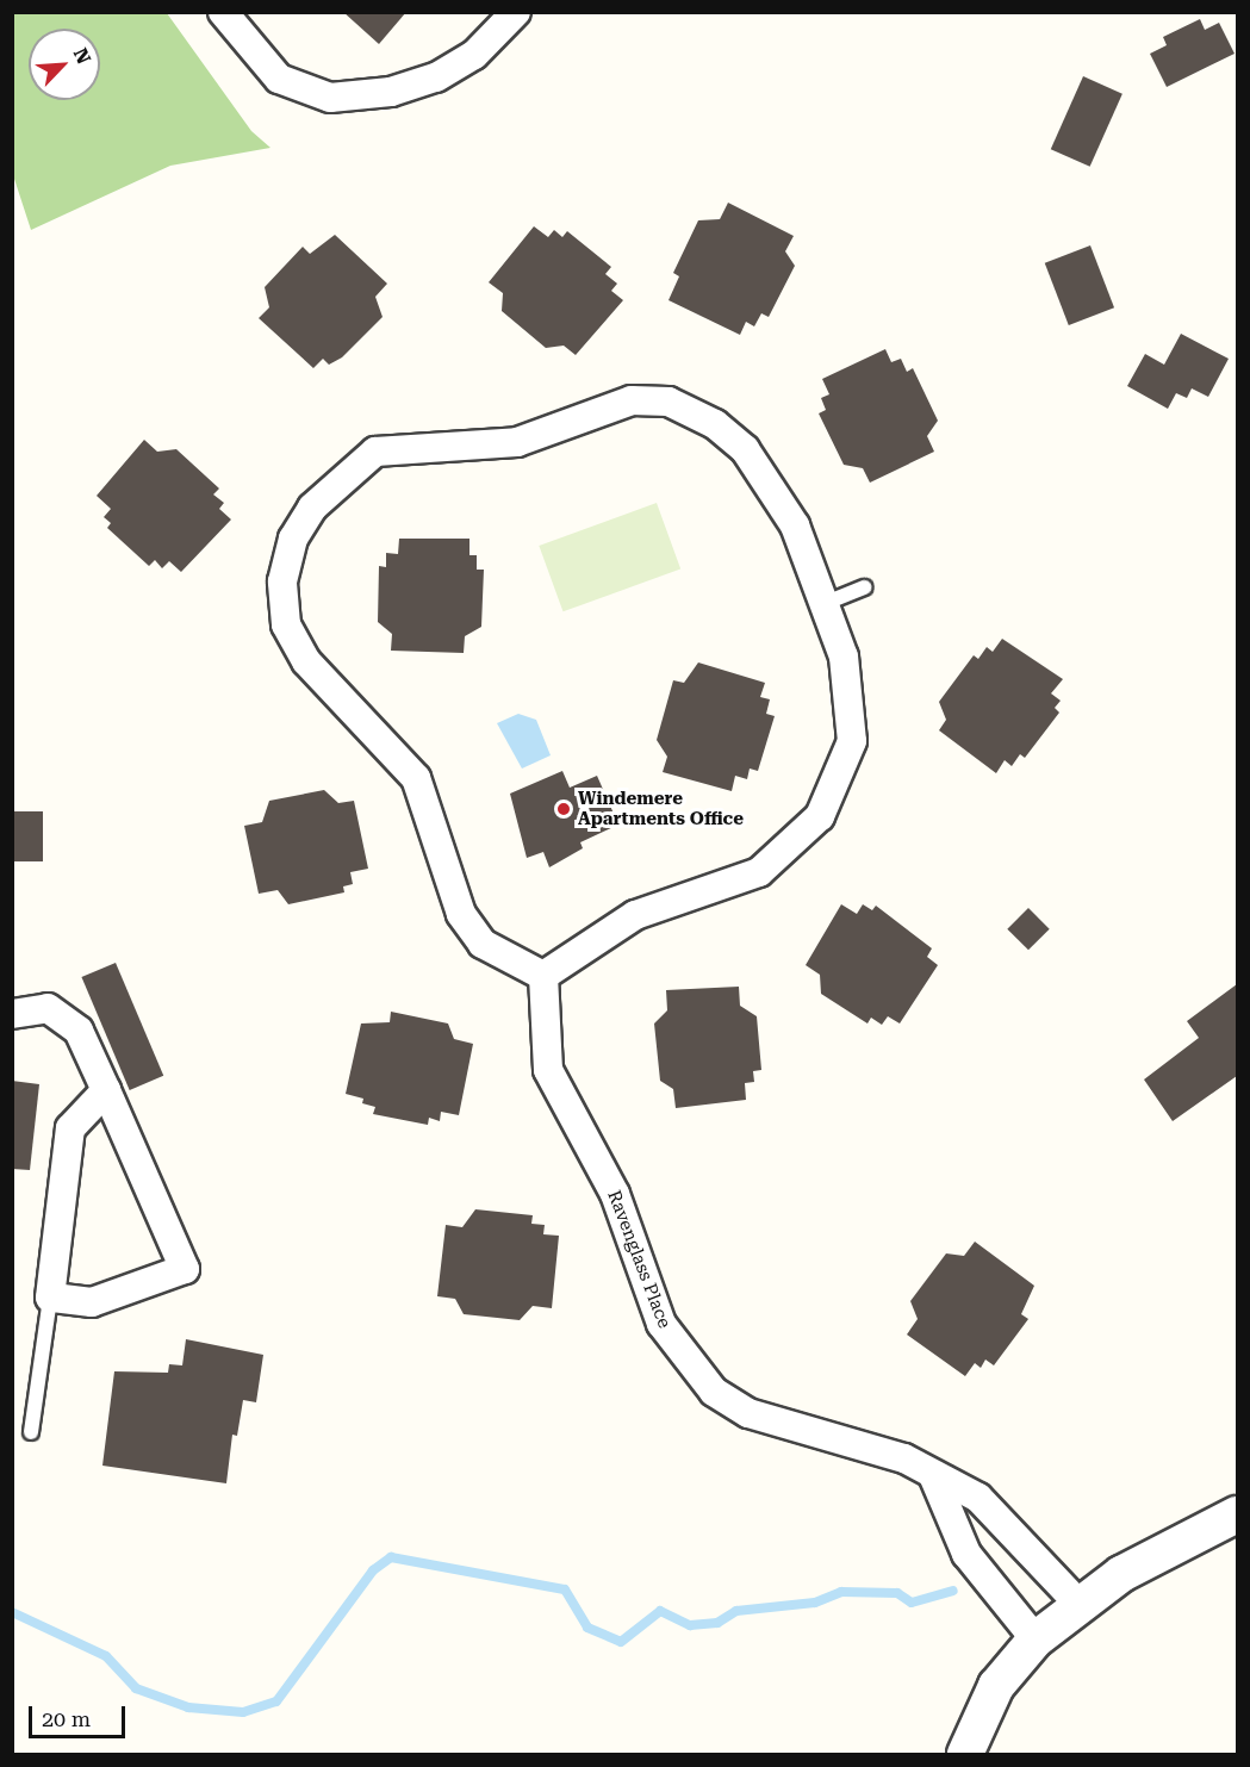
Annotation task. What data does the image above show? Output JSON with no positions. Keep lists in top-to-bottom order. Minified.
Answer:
{"streets":{"street":["Ravenglass Place"]},"places":["Windemere Apartments Office"],"scale_bar":"20 m","north":"top right"}
